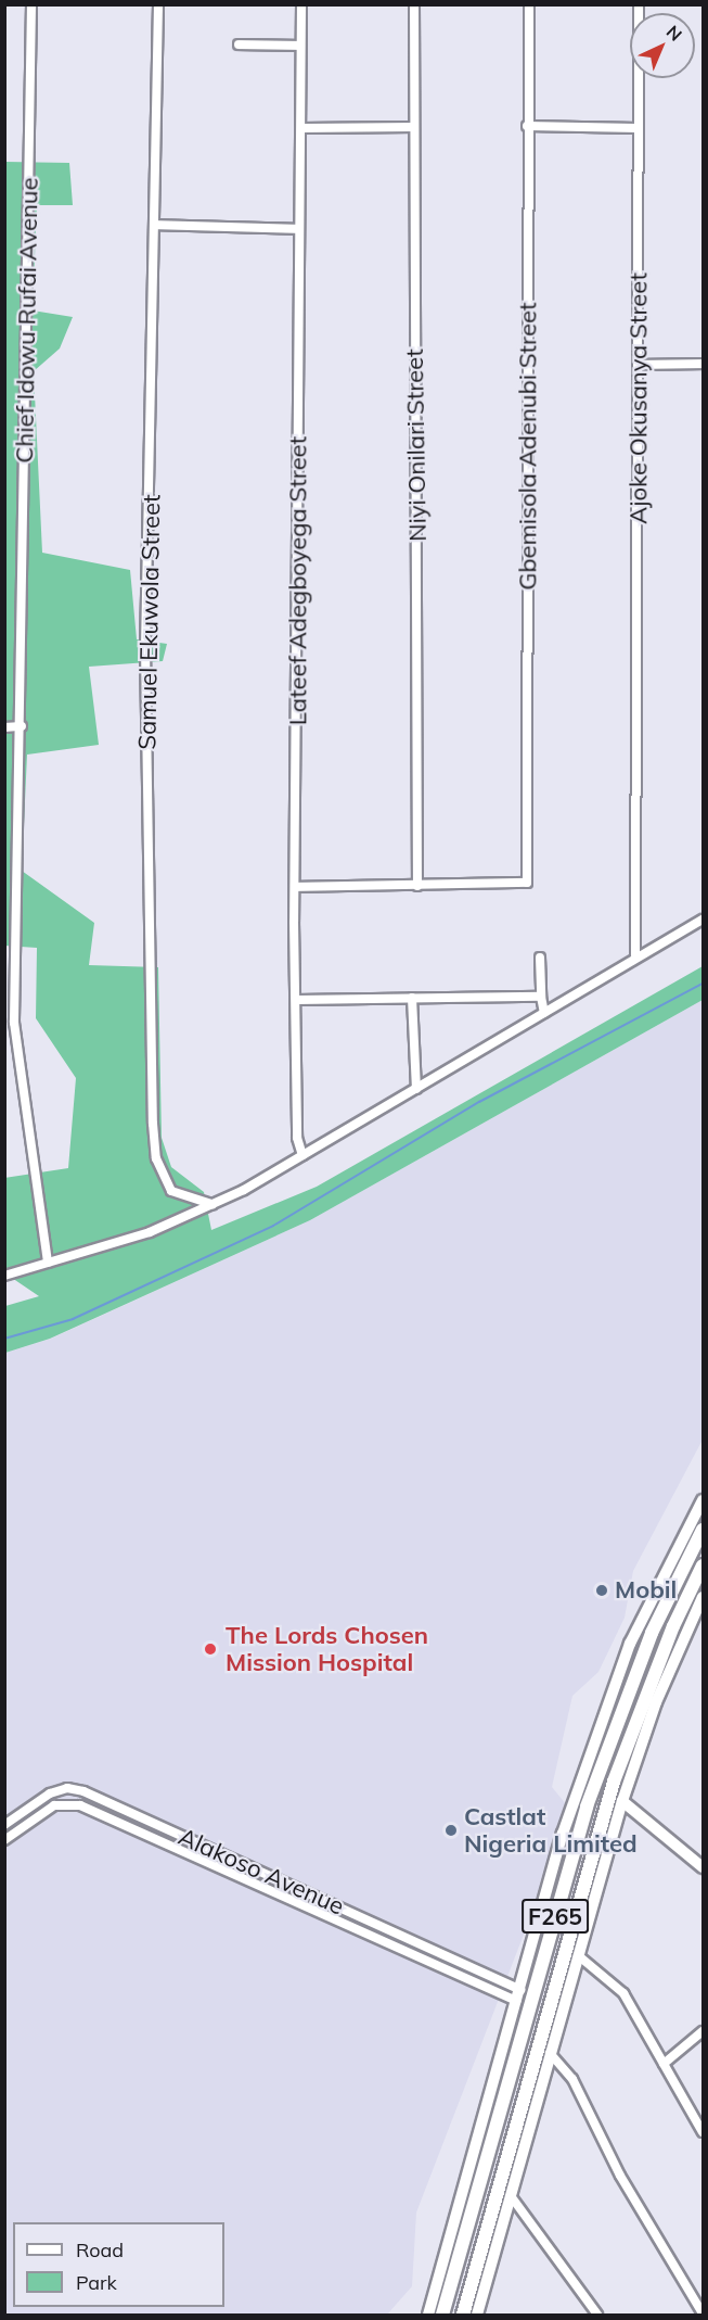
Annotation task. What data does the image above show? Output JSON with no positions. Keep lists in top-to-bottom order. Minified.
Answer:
{"streets":{"highway":["F265"],"street":["Chief Idowu Rufai Avenue","Ajoke Okusanya Street","Niyi Onilari Street","Gbemisola Adenubi Street","Lateef Adegboyega Street","Samuel Ekuwola Street","Alakoso Avenue"]},"crossings":[["Niyi Onilari Street","Gbemisola Adenubi Street"]],"places":["Mobil","The Lords Chosen Mission Hospital","Castlat Nigeria Limited"],"legend":["Road","Park"],"north":"top right"}
